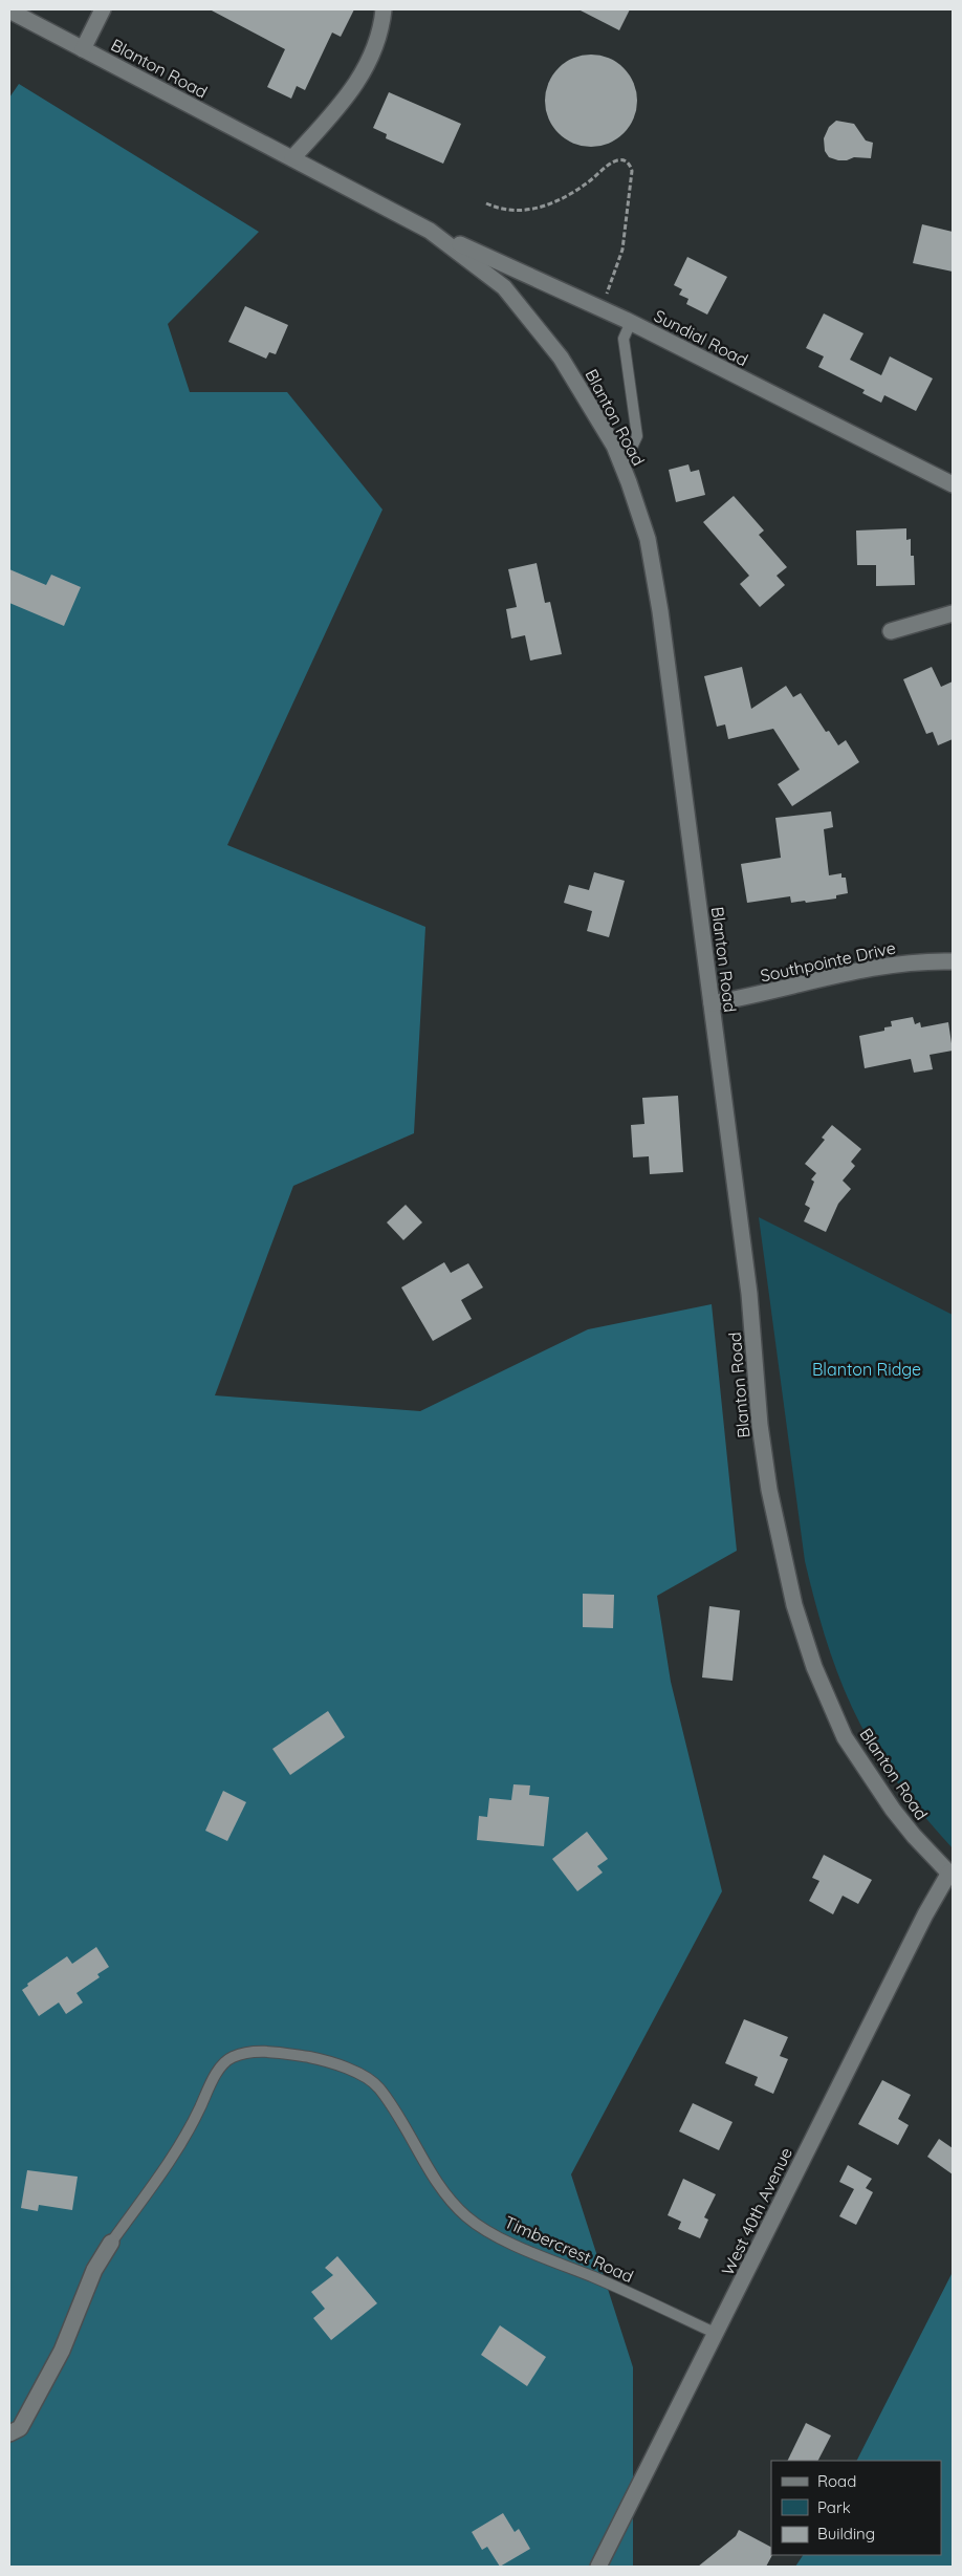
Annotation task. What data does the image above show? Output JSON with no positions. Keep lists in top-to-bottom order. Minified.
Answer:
{"streets":{"street":["Blanton Road","Sundial Road","Southpointe Drive","West 40th Avenue"],"lane":["Timbercrest Road"]},"crossings":[["Blanton Road","Sundial Road"],["Blanton Road","Southpointe Drive"],["Blanton Road","West 40th Avenue"],["West 40th Avenue","Timbercrest Road"]],"parks":["Blanton Ridge"],"legend":["Road","Park","Building"]}
